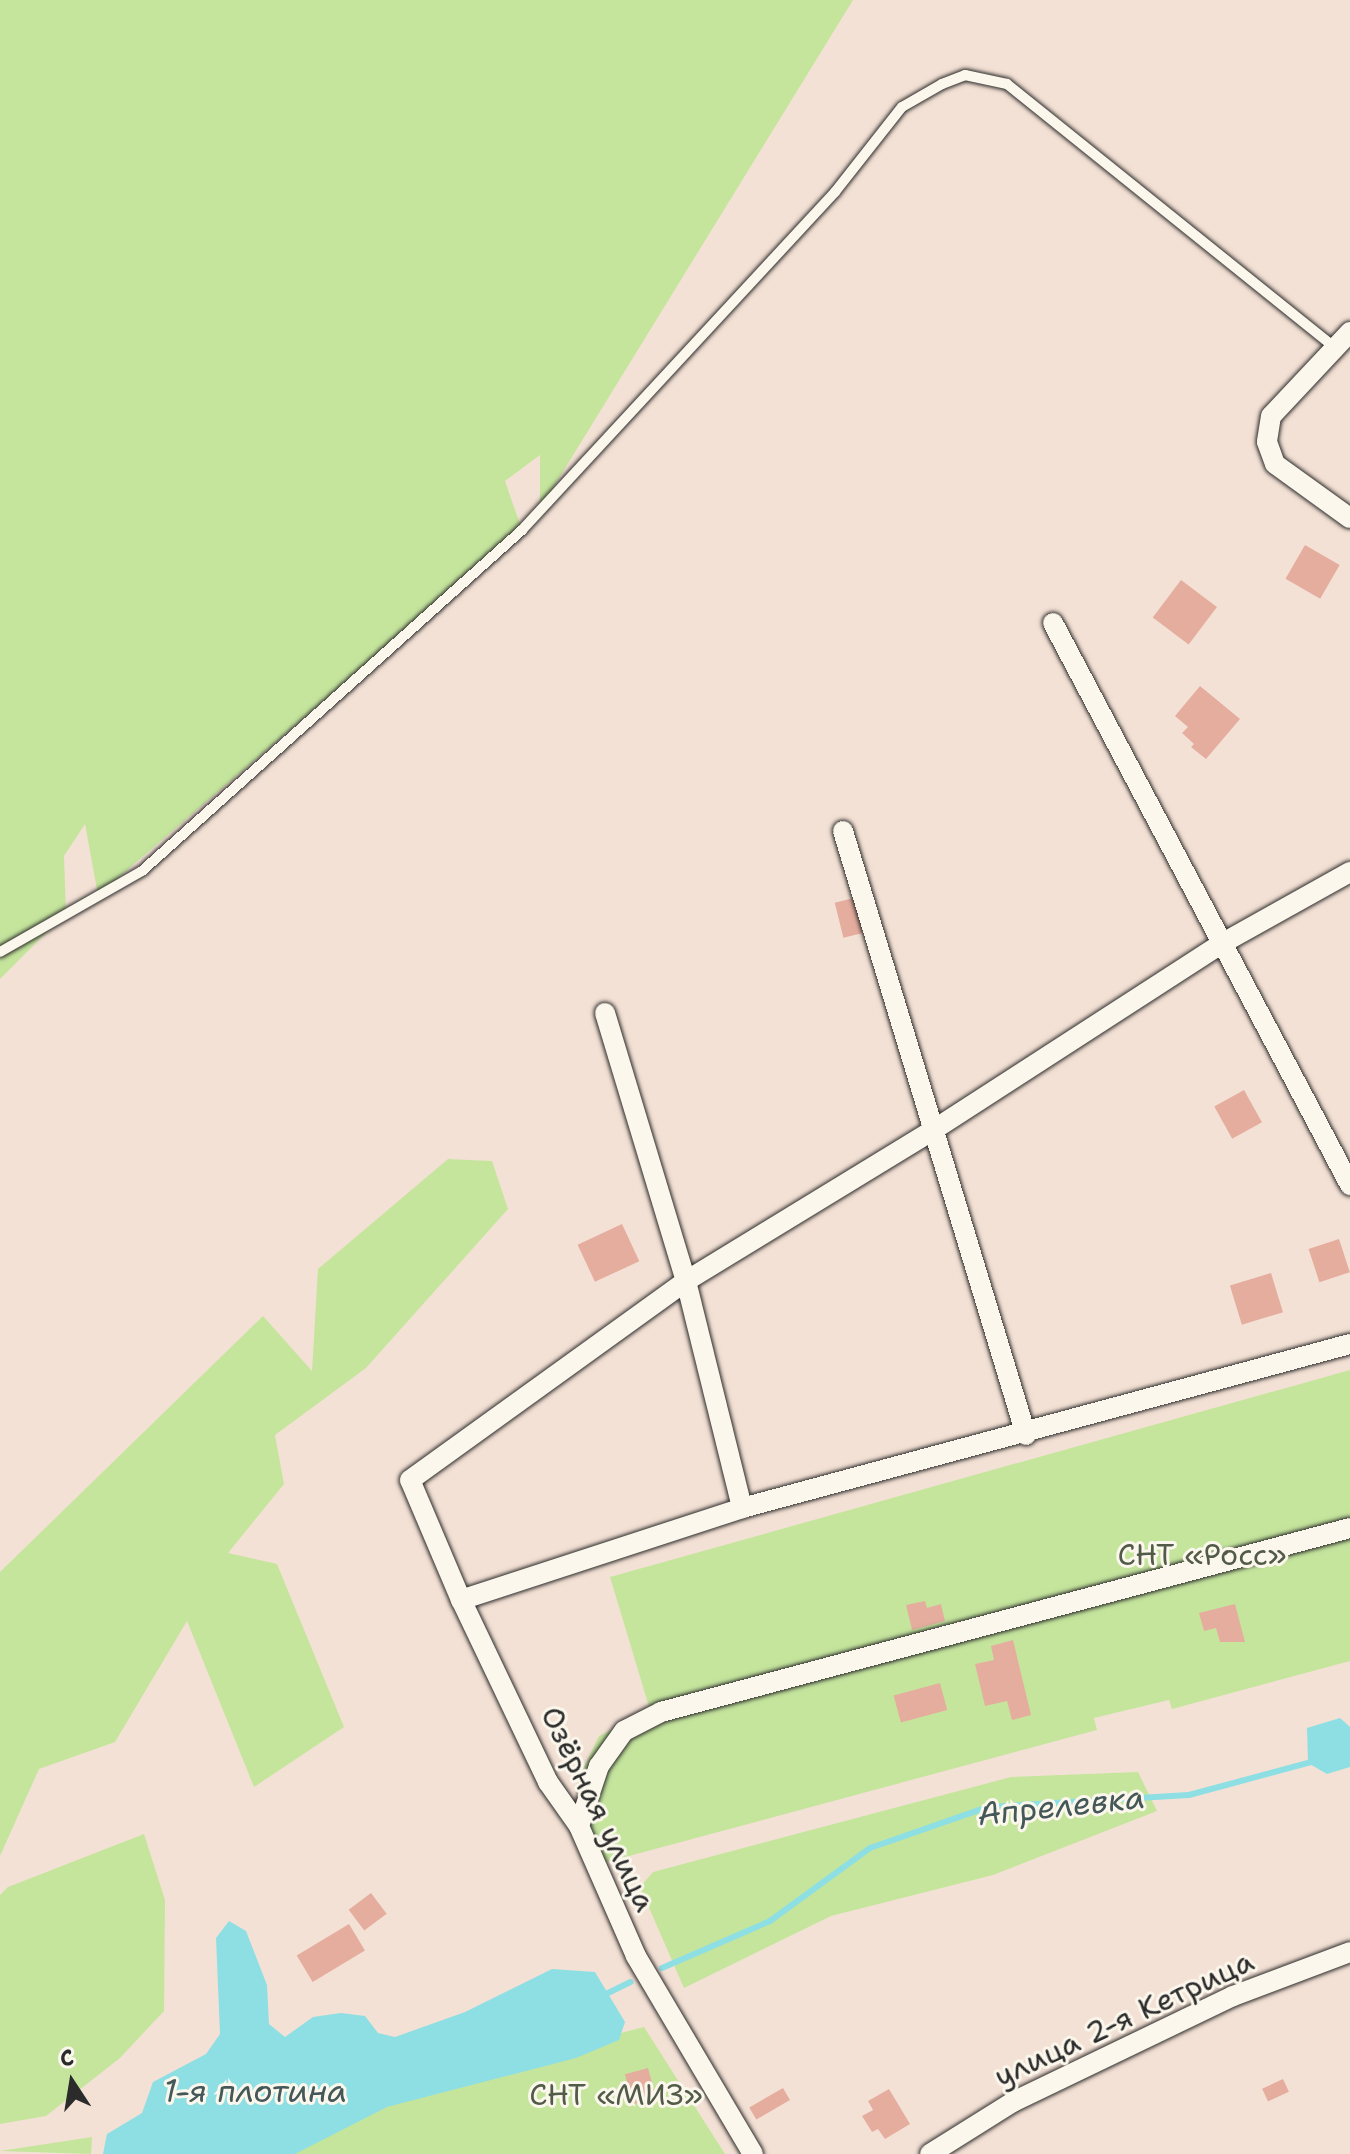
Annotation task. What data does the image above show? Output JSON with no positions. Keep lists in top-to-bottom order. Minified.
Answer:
{"streets":{"street":["Озёрная улица","улица 2-я Кетрица"]},"water":["Апрелевка","1-я плотина"],"parks":["СНТ «Росс»","СНТ «МИЗ»"],"north":"top"}
